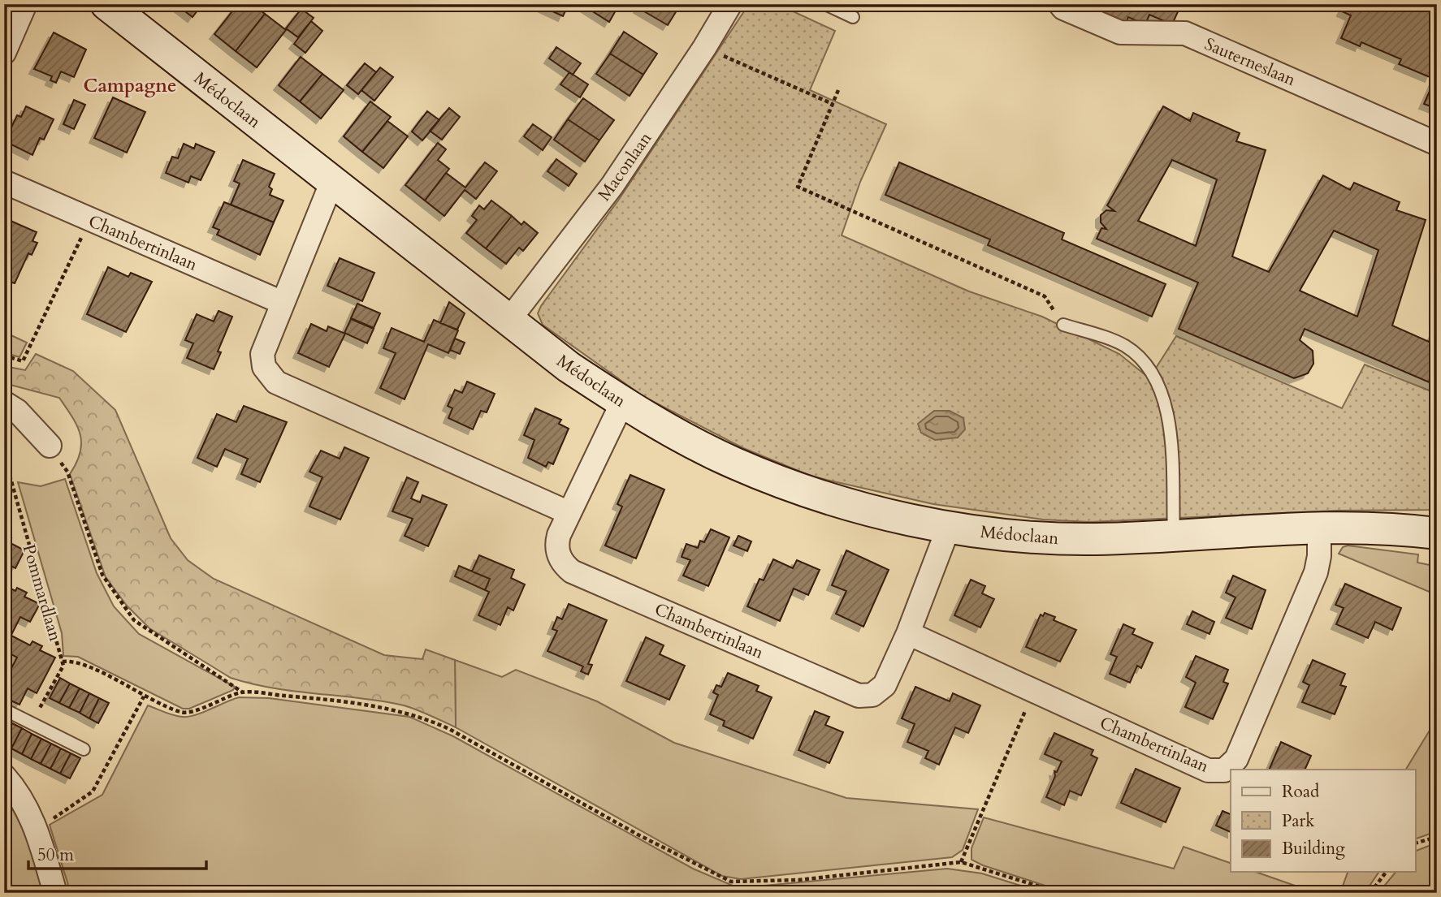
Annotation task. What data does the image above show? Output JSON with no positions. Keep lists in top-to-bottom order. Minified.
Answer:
{"streets":{"street":["Sauterneslaan","Médoclaan","Maconlaan","Chambertinlaan"],"path":["Pommardlaan"]},"crossings":[["Médoclaan","Maconlaan"],["Médoclaan","Chambertinlaan"]],"districts":["Campagne"],"legend":["Road","Park","Building"],"scale_bar":"50 m"}
